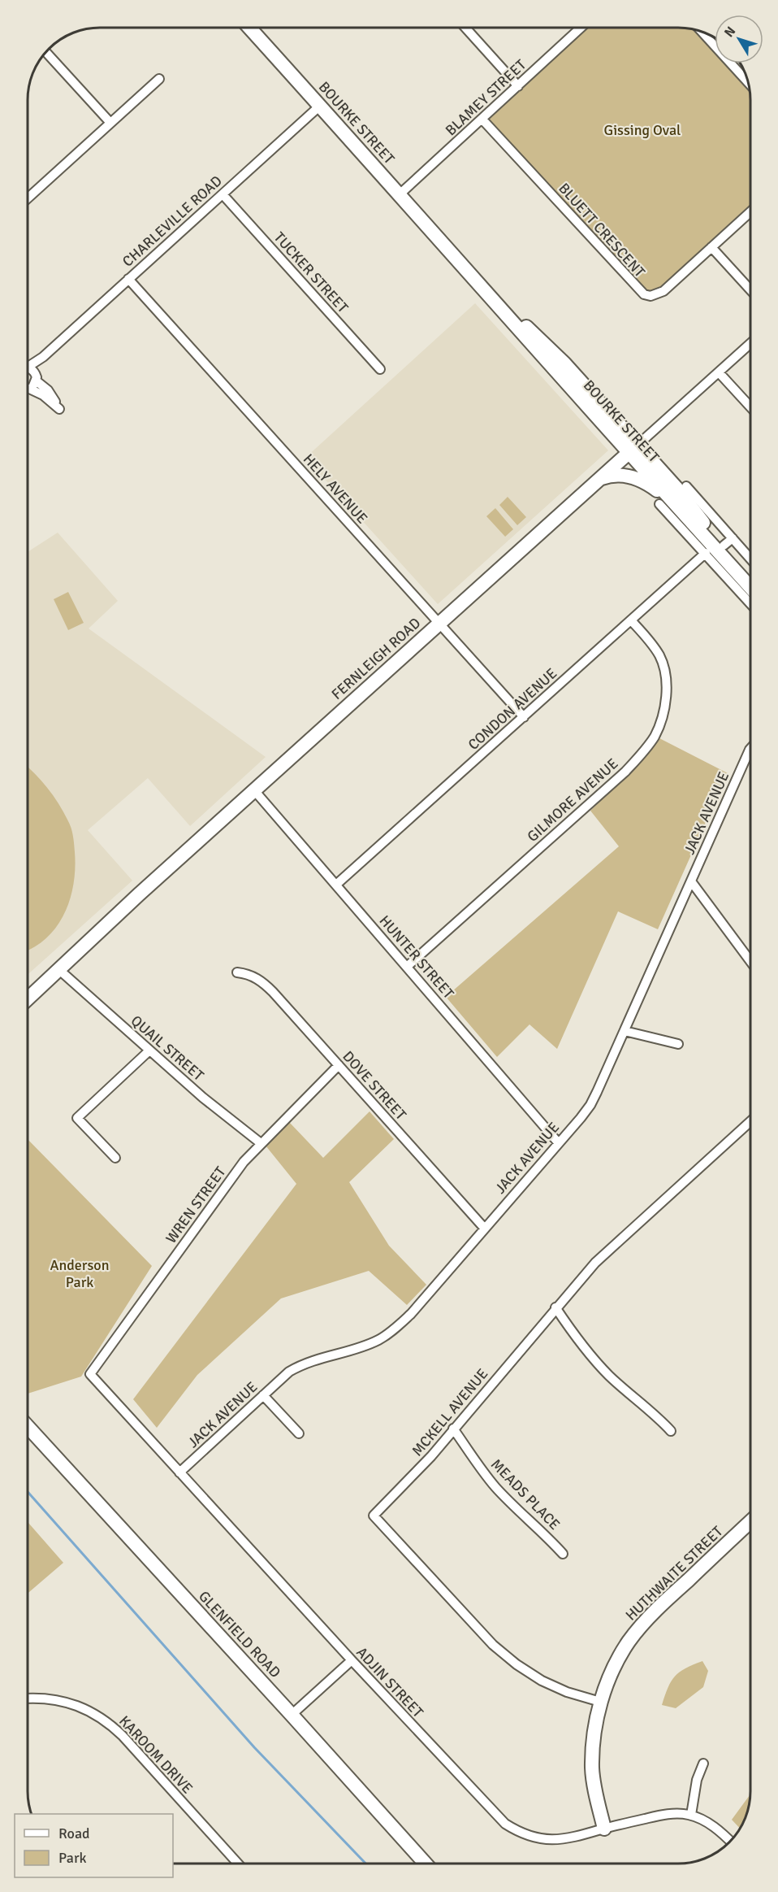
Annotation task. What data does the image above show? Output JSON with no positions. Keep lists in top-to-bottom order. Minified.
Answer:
{"streets":{"main road":["BOURKE STREET","FERNLEIGH ROAD","HUTHWAITE STREET","GLENFIELD ROAD"],"street":["BLAMEY STREET","CHARLEVILLE ROAD","BLUETT CRESCENT","TUCKER STREET","HELY AVENUE","CONDON AVENUE","GILMORE AVENUE","JACK AVENUE","HUNTER STREET","QUAIL STREET","DOVE STREET","WREN STREET","MCKELL AVENUE","MEADS PLACE","ADJIN STREET","KAROOM DRIVE"]},"crossings":[["BLAMEY STREET","BOURKE STREET"],["BLAMEY STREET","BLUETT CRESCENT"],["BOURKE STREET","CHARLEVILLE ROAD"],["BOURKE STREET","FERNLEIGH ROAD"],["CHARLEVILLE ROAD","TUCKER STREET"],["CHARLEVILLE ROAD","HELY AVENUE"],["HELY AVENUE","FERNLEIGH ROAD"],["HELY AVENUE","CONDON AVENUE"],["FERNLEIGH ROAD","HUNTER STREET"],["FERNLEIGH ROAD","QUAIL STREET"],["CONDON AVENUE","GILMORE AVENUE"],["CONDON AVENUE","HUNTER STREET"],["GILMORE AVENUE","HUNTER STREET"],["JACK AVENUE","HUNTER STREET"],["JACK AVENUE","DOVE STREET"],["JACK AVENUE","ADJIN STREET"],["QUAIL STREET","WREN STREET"],["DOVE STREET","WREN STREET"],["WREN STREET","ADJIN STREET"],["MCKELL AVENUE","MEADS PLACE"],["MCKELL AVENUE","HUTHWAITE STREET"],["HUTHWAITE STREET","ADJIN STREET"]],"parks":["Gissing Oval","Anderson Park"],"legend":["Road","Park"],"north":"top left"}
